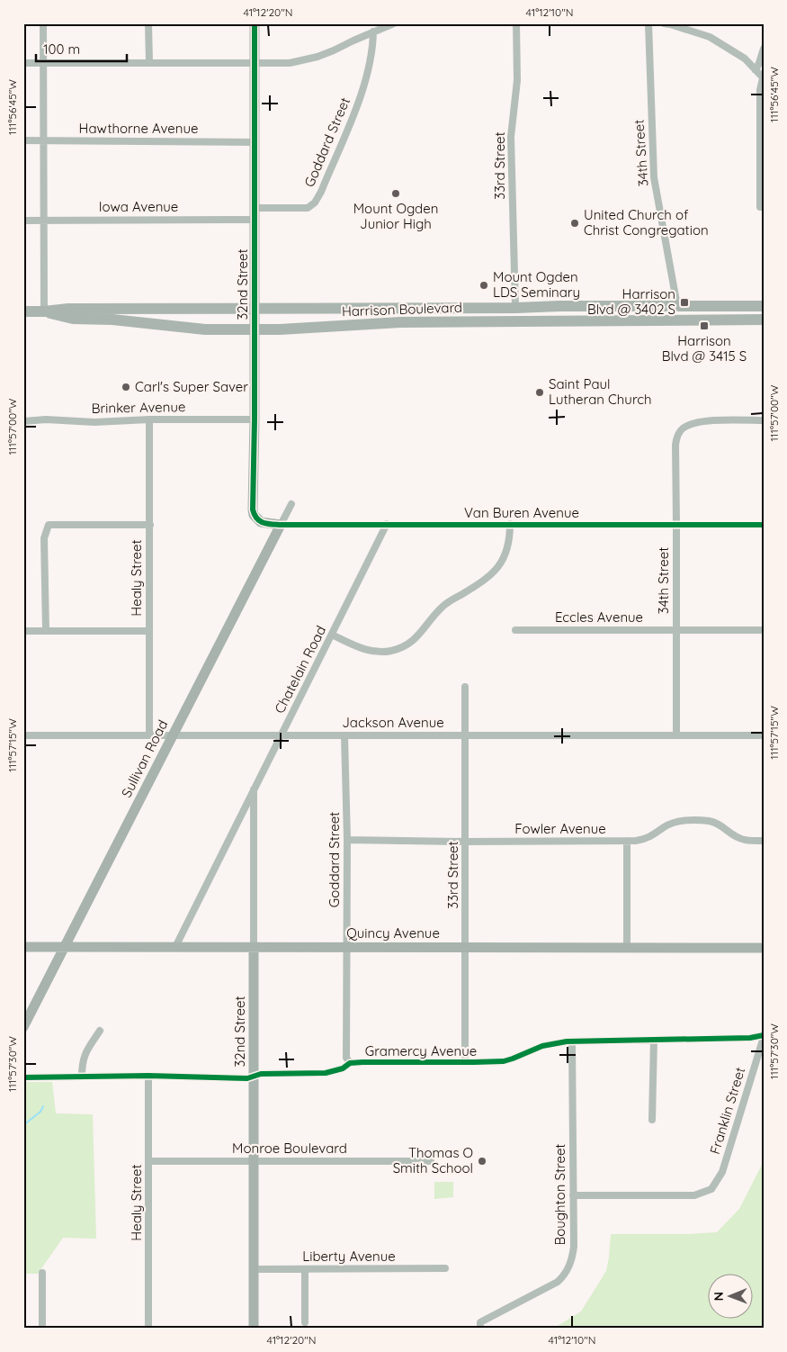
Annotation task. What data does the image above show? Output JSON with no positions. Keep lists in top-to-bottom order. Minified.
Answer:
{"streets":{"main road":["Harrison Boulevard"],"street":["Hawthorne Avenue","Goddard Street","34th Street","33rd Street","Iowa Avenue","32nd Street","Brinker Avenue","Van Buren Avenue","Healy Street","Eccles Avenue","Chatelain Road","Jackson Avenue","Sullivan Road","Fowler Avenue","Quincy Avenue","Gramercy Avenue","Franklin Street","Monroe Boulevard","Boughton Street","Liberty Avenue"]},"crossings":[["Hawthorne Avenue","32nd Street"],["Goddard Street","32nd Street"],["Goddard Street","Jackson Avenue"],["Goddard Street","Fowler Avenue"],["Goddard Street","Quincy Avenue"],["Goddard Street","Gramercy Avenue"],["34th Street","Harrison Boulevard"],["34th Street","Van Buren Avenue"],["34th Street","Eccles Avenue"],["34th Street","Jackson Avenue"],["33rd Street","Harrison Boulevard"],["33rd Street","Jackson Avenue"],["33rd Street","Fowler Avenue"],["33rd Street","Quincy Avenue"],["33rd Street","Gramercy Avenue"],["Iowa Avenue","32nd Street"],["32nd Street","Harrison Boulevard"],["32nd Street","Brinker Avenue"],["32nd Street","Van Buren Avenue"],["32nd Street","Chatelain Road"],["32nd Street","Sullivan Road"],["32nd Street","Quincy Avenue"],["32nd Street","Gramercy Avenue"],["32nd Street","Monroe Boulevard"],["32nd Street","Liberty Avenue"],["Brinker Avenue","Healy Street"],["Van Buren Avenue","Chatelain Road"],["Van Buren Avenue","Sullivan Road"],["Healy Street","Jackson Avenue"],["Healy Street","Gramercy Avenue"],["Healy Street","Monroe Boulevard"],["Chatelain Road","Jackson Avenue"],["Chatelain Road","Quincy Avenue"],["Jackson Avenue","Sullivan Road"],["Sullivan Road","Quincy Avenue"],["Gramercy Avenue","Franklin Street"],["Gramercy Avenue","Boughton Street"],["Franklin Street","Boughton Street"]],"places":{"other":["Mount Ogden Junior High","United Church of Christ Congregation","Mount Ogden LDS Seminary","Carl's Super Saver","Saint Paul Lutheran Church","Thomas O Smith School"],"transit":["Harrison Blvd @ 3402 S","Harrison Blvd @ 3415 S"]},"scale_bar":"100 m","north":"left","coordinates":["41°12'20\"N","41°12'10\"N","111°56'45\"W","111°57'00\"W","111°57'15\"W","111°57'30\"W"]}
